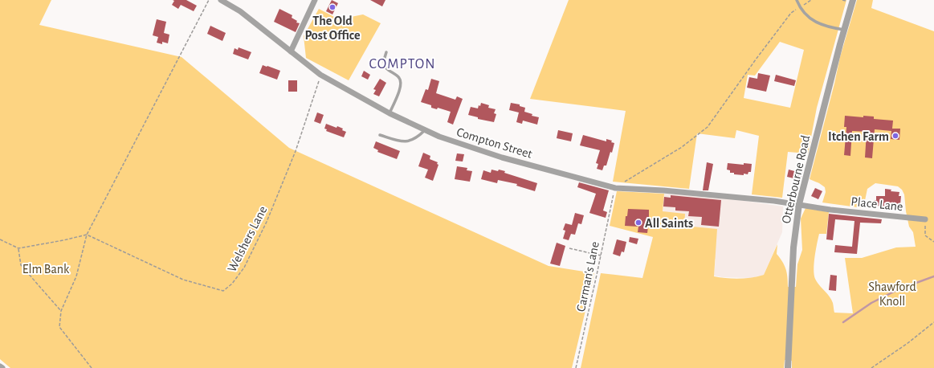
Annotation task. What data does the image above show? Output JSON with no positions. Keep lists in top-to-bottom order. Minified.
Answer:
{"streets":{"street":["Compton Street","Otterbourne Road","Place Lane"],"path":["Welshers Lane","Carman's Lane"]},"crossings":[["Compton Street","Otterbourne Road"],["Compton Street","Place Lane"],["Compton Street","Welshers Lane"],["Compton Street","Carman's Lane"],["Otterbourne Road","Place Lane"]],"districts":["COMPTON"],"parks":["Elm Bank","Shawford Knoll"],"places":["The Old Post Office","Itchen Farm","All Saints"]}
